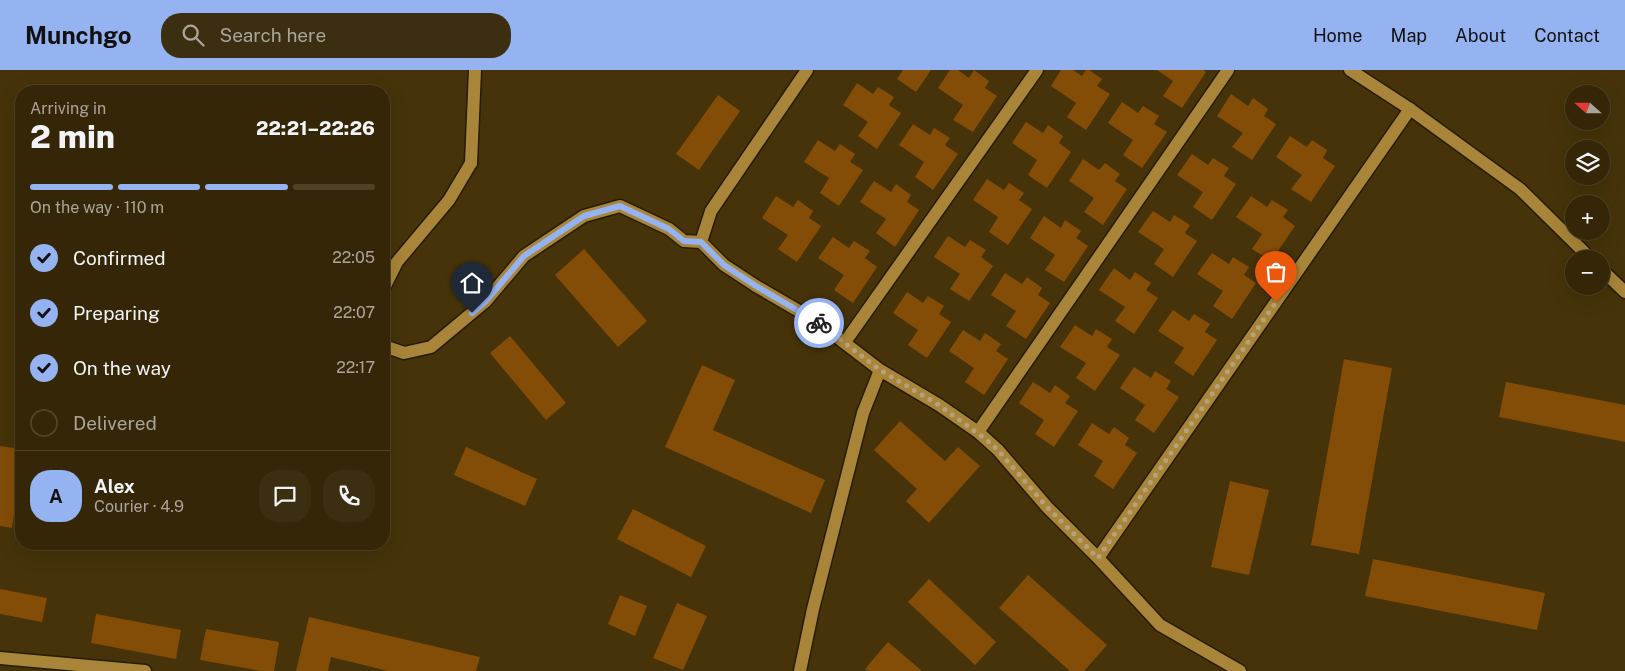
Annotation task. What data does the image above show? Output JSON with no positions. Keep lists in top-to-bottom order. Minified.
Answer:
{"north":"left","page":{"header":"Munchgo","search":"Search here","nav":["Home","Map","About","Contact"],"map_buttons":["+","−"],"heading":["2 min","Arriving in","22:21–22:26"],"panel":["Alex","Courier · 4.9"],"bar":"On the way · 110 m","list":[["Confirmed","22:05"],["Preparing","22:07"],["On the way","22:17"],"Delivered"],"round":"A"}}
